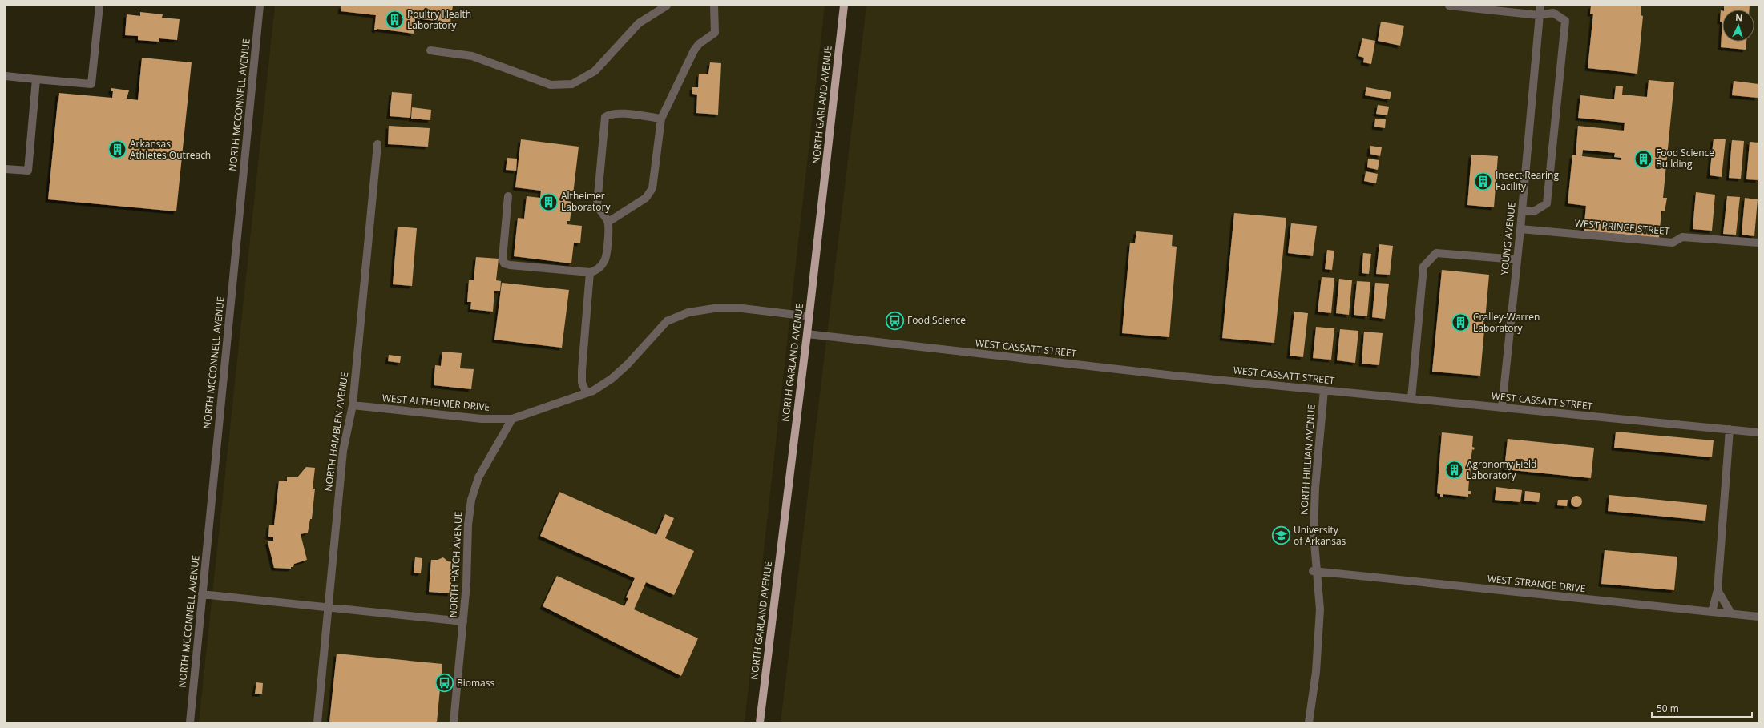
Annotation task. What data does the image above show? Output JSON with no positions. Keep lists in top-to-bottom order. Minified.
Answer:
{"streets":{"main road":["NORTH GARLAND AVENUE"],"street":["NORTH MCCONNELL AVENUE","WEST PRINCE STREET","YOUNG AVENUE","WEST CASSATT STREET","WEST ALTHEIMER DRIVE","NORTH HAMBLEN AVENUE","NORTH HILLIAN AVENUE","NORTH HATCH AVENUE","WEST STRANGE DRIVE"]},"crossings":[["NORTH GARLAND AVENUE","WEST CASSATT STREET"],["NORTH GARLAND AVENUE","WEST ALTHEIMER DRIVE"],["WEST PRINCE STREET","YOUNG AVENUE"],["YOUNG AVENUE","WEST CASSATT STREET"],["WEST CASSATT STREET","NORTH HILLIAN AVENUE"],["WEST ALTHEIMER DRIVE","NORTH HAMBLEN AVENUE"],["WEST ALTHEIMER DRIVE","NORTH HATCH AVENUE"],["NORTH HILLIAN AVENUE","WEST STRANGE DRIVE"]],"places":{"building":["Poultry Health Laboratory","Arkansas Athletes Outreach","Food Science Building","Insect Rearing Facility","Altheimer Laboratory","Cralley-Warren Laboratory","Agronomy Field Laboratory"],"bus stop":["Food Science","Biomass"],"school or university":["University of Arkansas"]},"scale_bar":"50 m","north":"top"}
